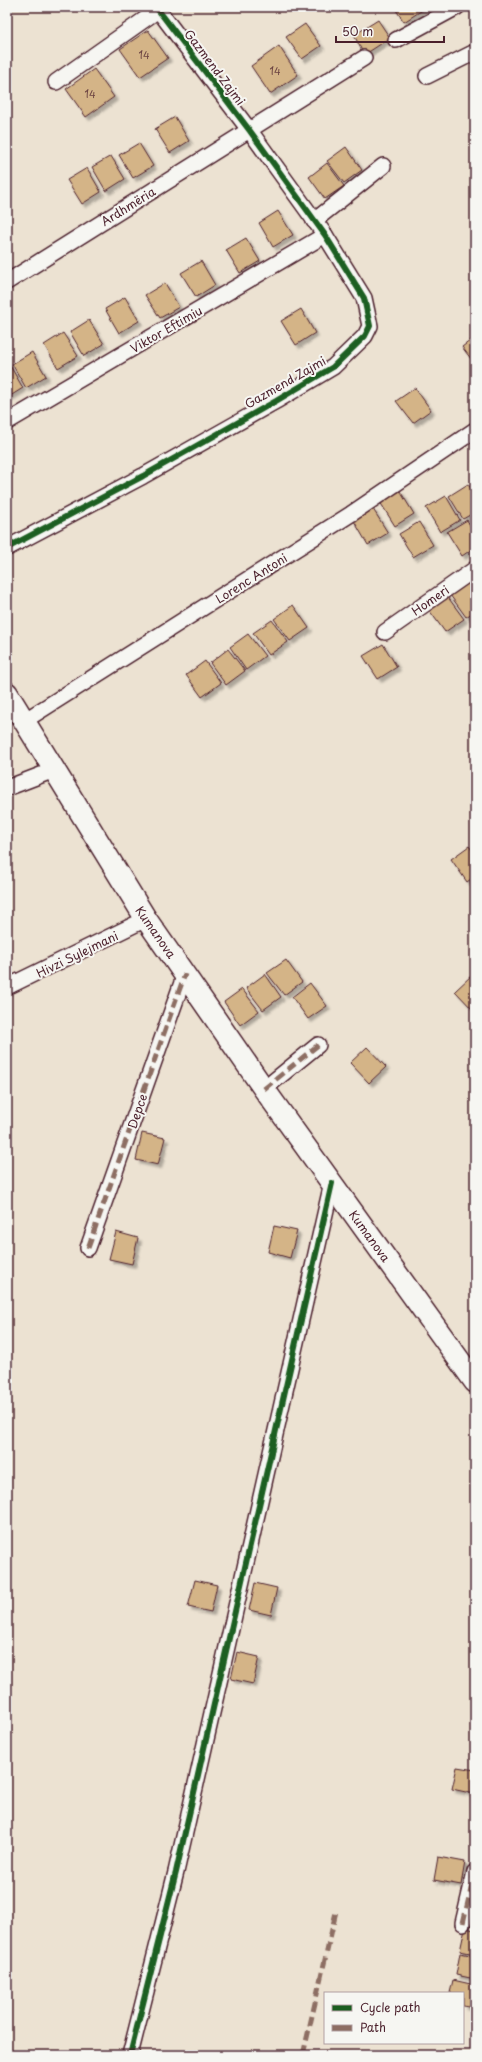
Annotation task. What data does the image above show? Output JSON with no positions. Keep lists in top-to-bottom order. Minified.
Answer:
{"streets":{"main road":["Kumanova"],"street":["Gazmend Zajmi","Ardhmëria","Viktor Eftimiu","Lorenc Antoni","Homeri","Hivzi Sylejmani","Depce"]},"crossings":[["Gazmend Zajmi","Ardhmëria"],["Gazmend Zajmi","Viktor Eftimiu"],["Lorenc Antoni","Kumanova"],["Kumanova","Hivzi Sylejmani"],["Kumanova","Depce"]],"house_numbers":["14","14","14"],"legend":["Cycle path","Path"],"scale_bar":"50 m"}
